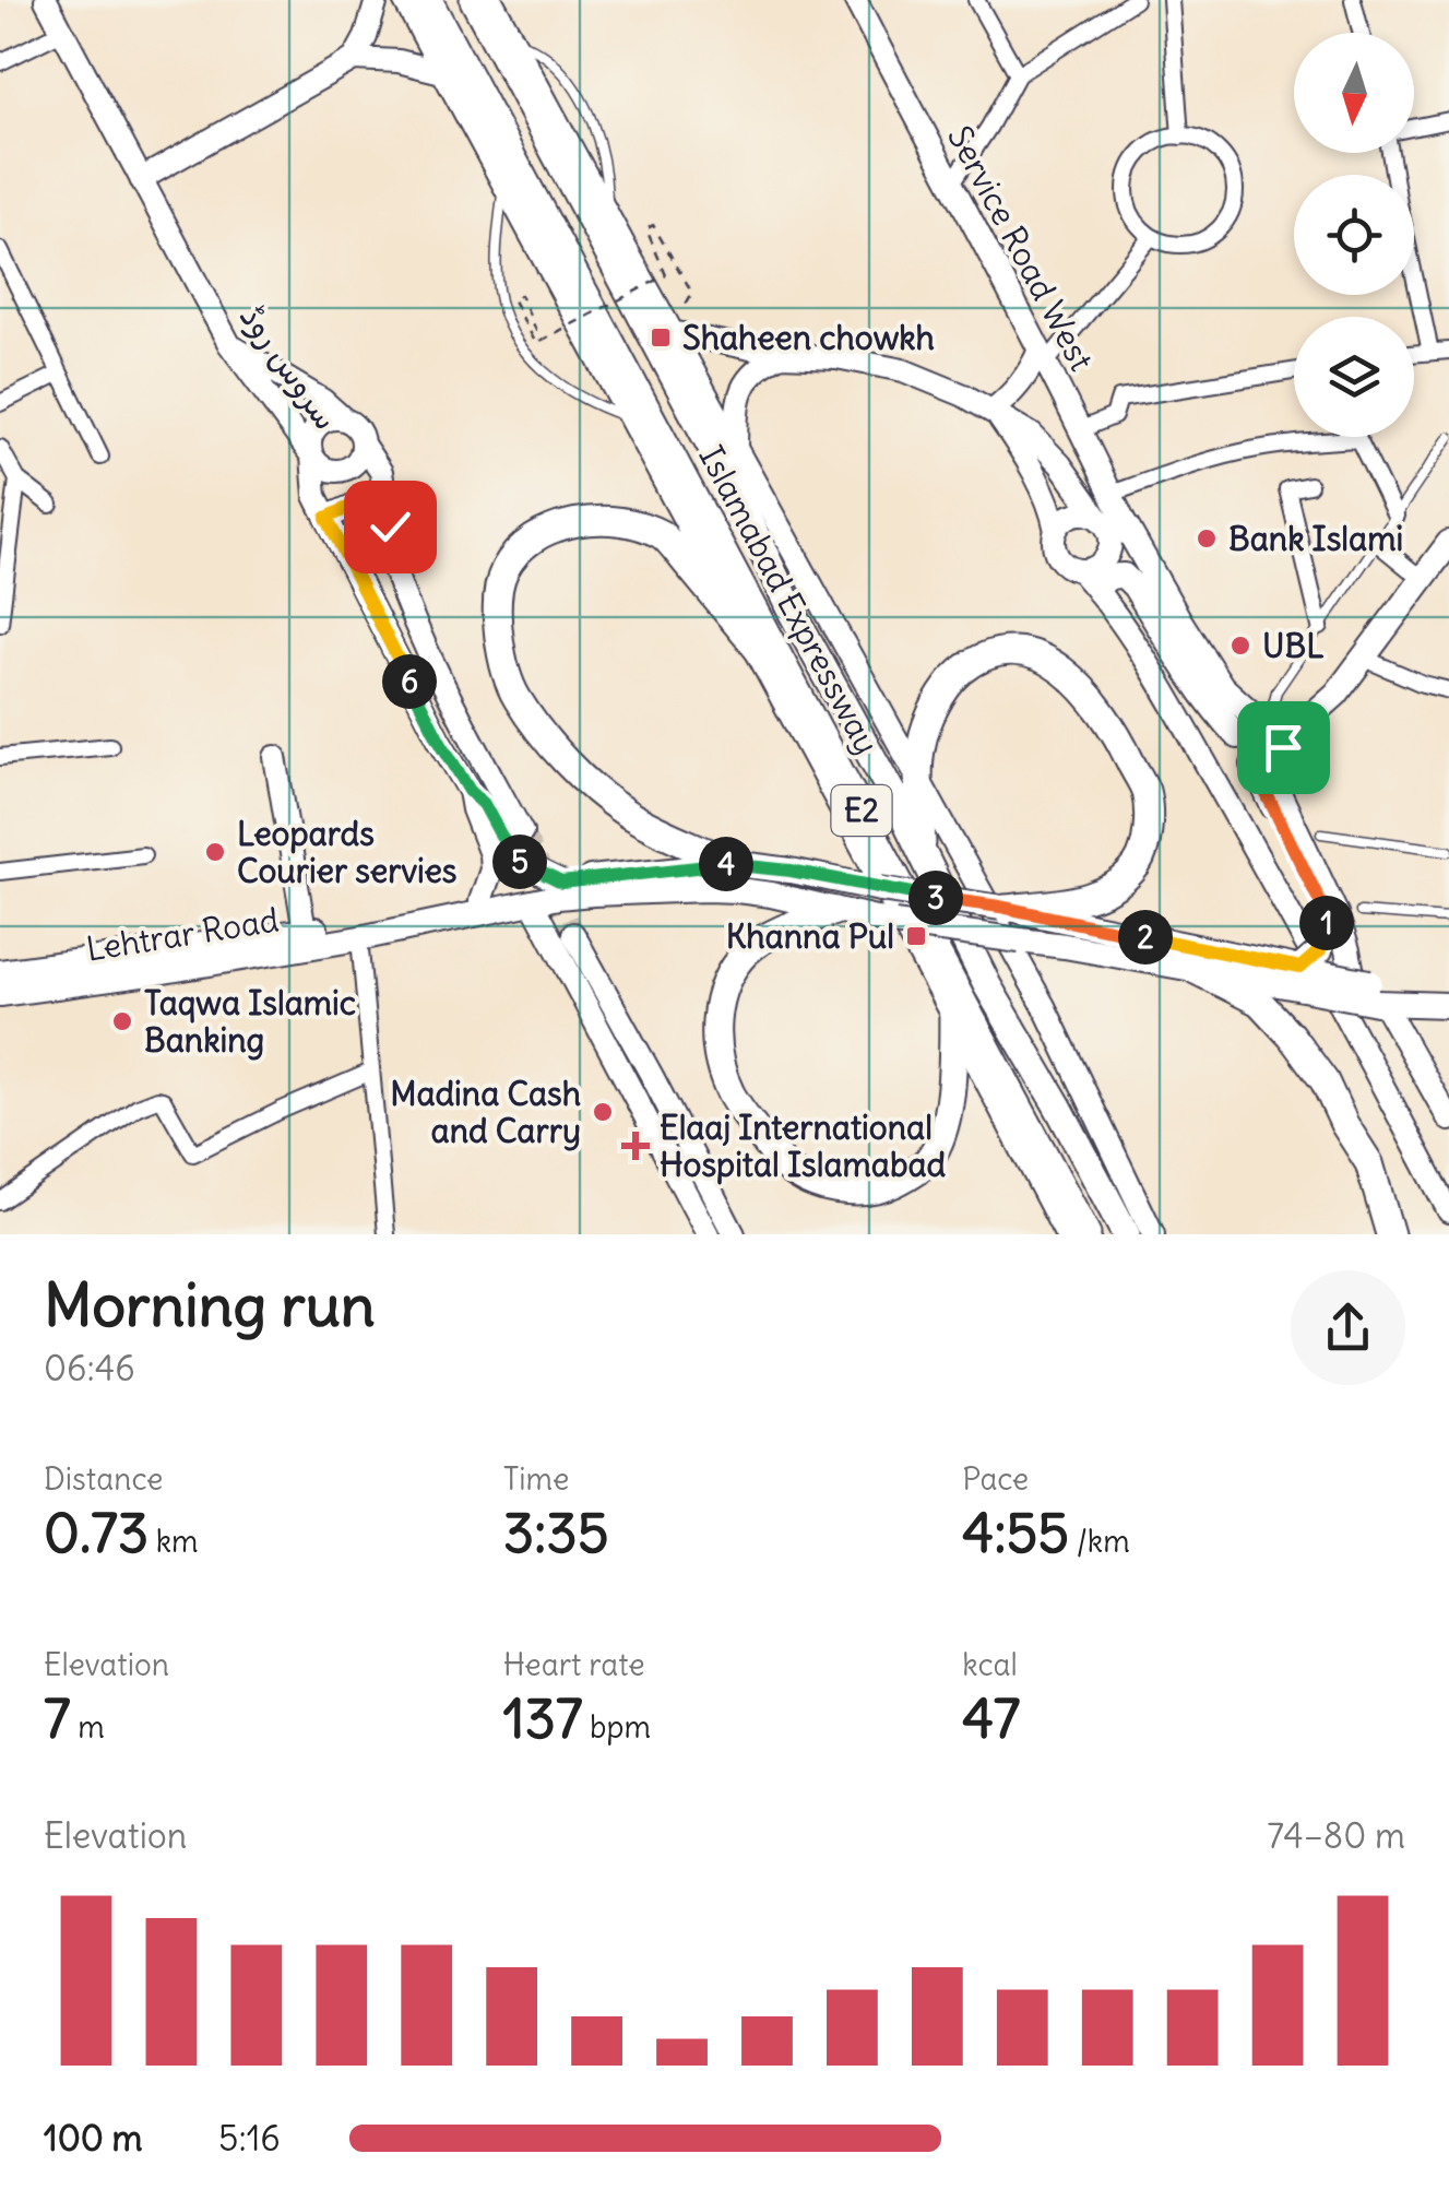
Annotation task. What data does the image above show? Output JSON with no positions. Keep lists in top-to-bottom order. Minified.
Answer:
{"streets":{"highway":["Islamabad Expressway","E2"],"main road":["Lehtrar Road"],"street":["Service Road West","سروس روڈ"]},"places":{"transit":["Shaheen chowkh","Khanna Pul"],"other":["Bank Islami","UBL","Leopards Courier servies","Taqwa Islamic Banking","Madina Cash and Carry"],"health":["Elaaj International Hospital Islamabad"]},"north":"bottom","page":{"pins":["6","5","4","3","1","2"],"heading":["Morning run","06:46"],"stats":[["Distance","0.73 km"],["Time","3:35"],["Pace","4:55 /km"],["Elevation","7 m"],["Heart rate","137 bpm"],["kcal","47"]],"chart":["Elevation","74–80 m"],"list":[{"name":"100 m","note":"5:16"}]}}
